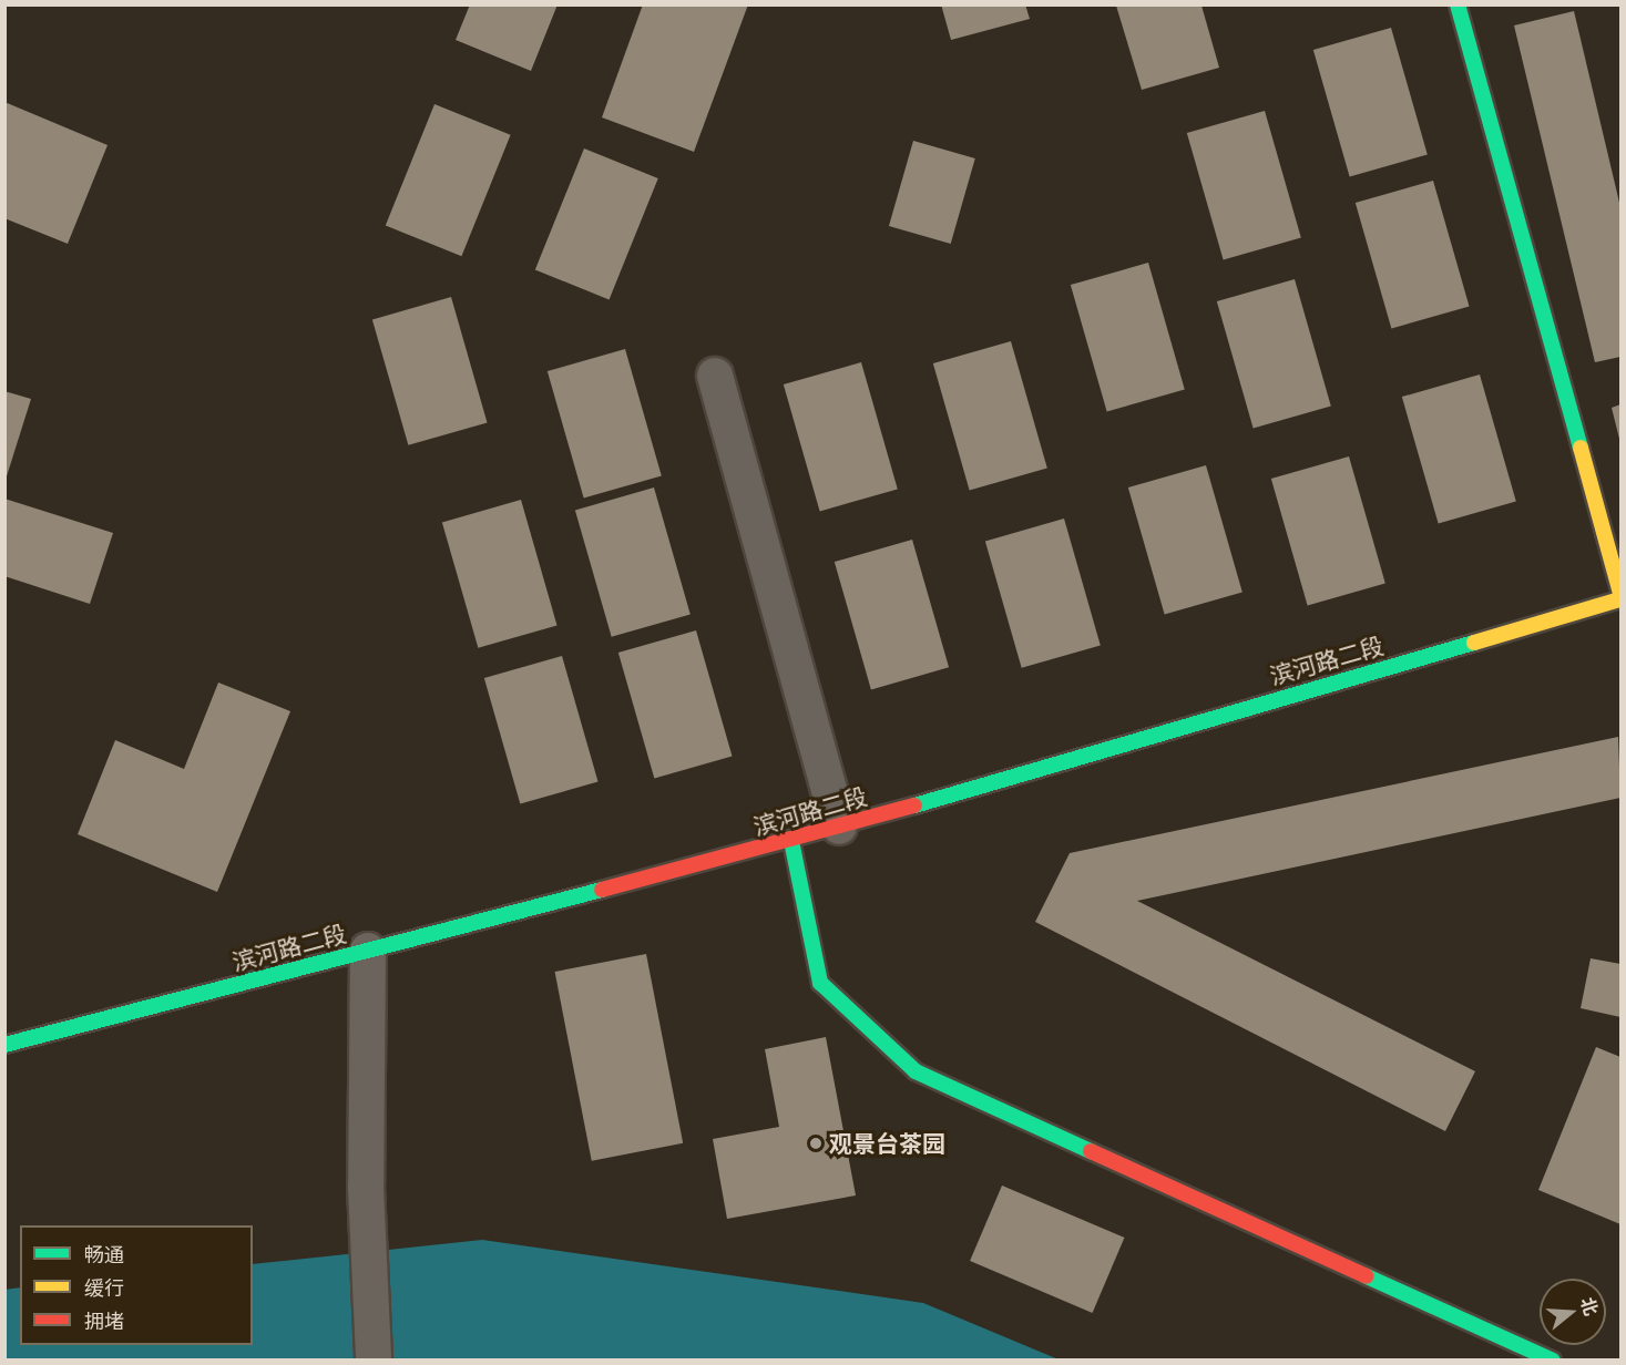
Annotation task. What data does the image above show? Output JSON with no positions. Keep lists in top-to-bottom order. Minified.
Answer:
{"streets":{"street":["滨河路二段"]},"places":["观景台茶园"],"legend":["畅通","缓行","拥堵"],"north":"right"}
